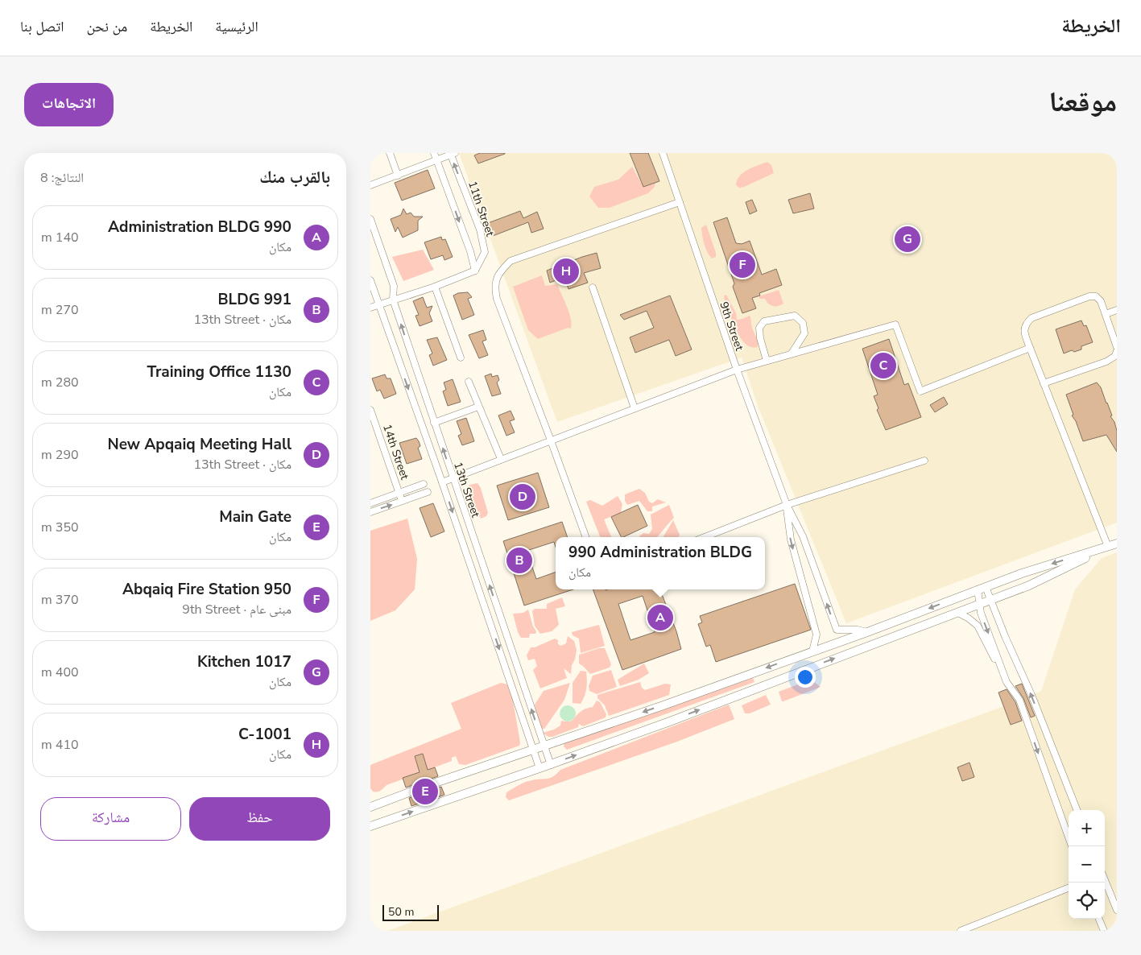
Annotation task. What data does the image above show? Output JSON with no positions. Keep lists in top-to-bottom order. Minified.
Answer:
{"streets":{"street":["11th Street","9th Street","14th Street","13th Street"]},"scale_bar":"50 m","page":{"header":"الخريطة","nav":["الرئيسية","الخريطة","من نحن","اتصل بنا"],"title":"موقعنا","buttons":["الاتجاهات",["حفظ","مشاركة"]],"heading":["بالقرب منك","النتائج: 8"],"list":[{"mark":"A","name":"990 Administration BLDG","note":"مكان","value":"140 m"},{"mark":"B","name":"991 BLDG","note":"مكان · 13th Street","value":"270 m"},{"mark":"C","name":"1130 Training Office","note":"مكان","value":"280 m"},{"mark":"D","name":"New Apqaiq Meeting Hall","note":"مكان · 13th Street","value":"290 m"},{"mark":"E","name":"Main Gate","note":"مكان","value":"350 m"},{"mark":"F","name":"950 Abqaiq Fire Station","note":"مبنى عام · 9th Street","value":"370 m"},{"mark":"G","name":"1017 Kitchen","note":"مكان","value":"400 m"},{"mark":"H","name":"C-1001","note":"مكان","value":"410 m"}],"pins":["G","F","H","C","D","B","A","E"],"popup":["990 Administration BLDG","مكان"],"map_buttons":["+","−"],"scale":"50 m"}}
